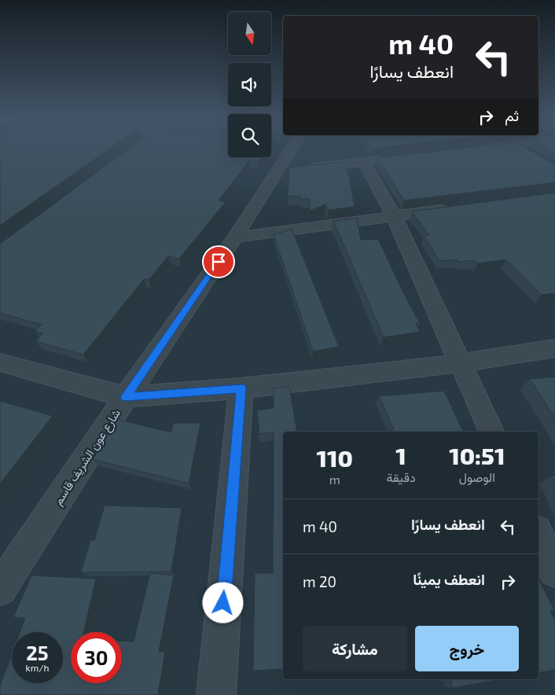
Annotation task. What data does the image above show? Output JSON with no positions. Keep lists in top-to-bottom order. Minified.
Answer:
{"streets":{"street":["شارع عون الشريف قاسم"]},"north":"bottom","page":{"turn":["40 m","انعطف يسارًا"],"then":"ثم","eta":["10:51","الوصول","1","دقيقة","110","m"],"list":[{"name":"انعطف يسارًا","value":"40 m"},{"name":"انعطف يمينًا","value":"20 m"}],"buttons":["خروج","مشاركة"],"speed":"25 km/h","limit":"30"}}
